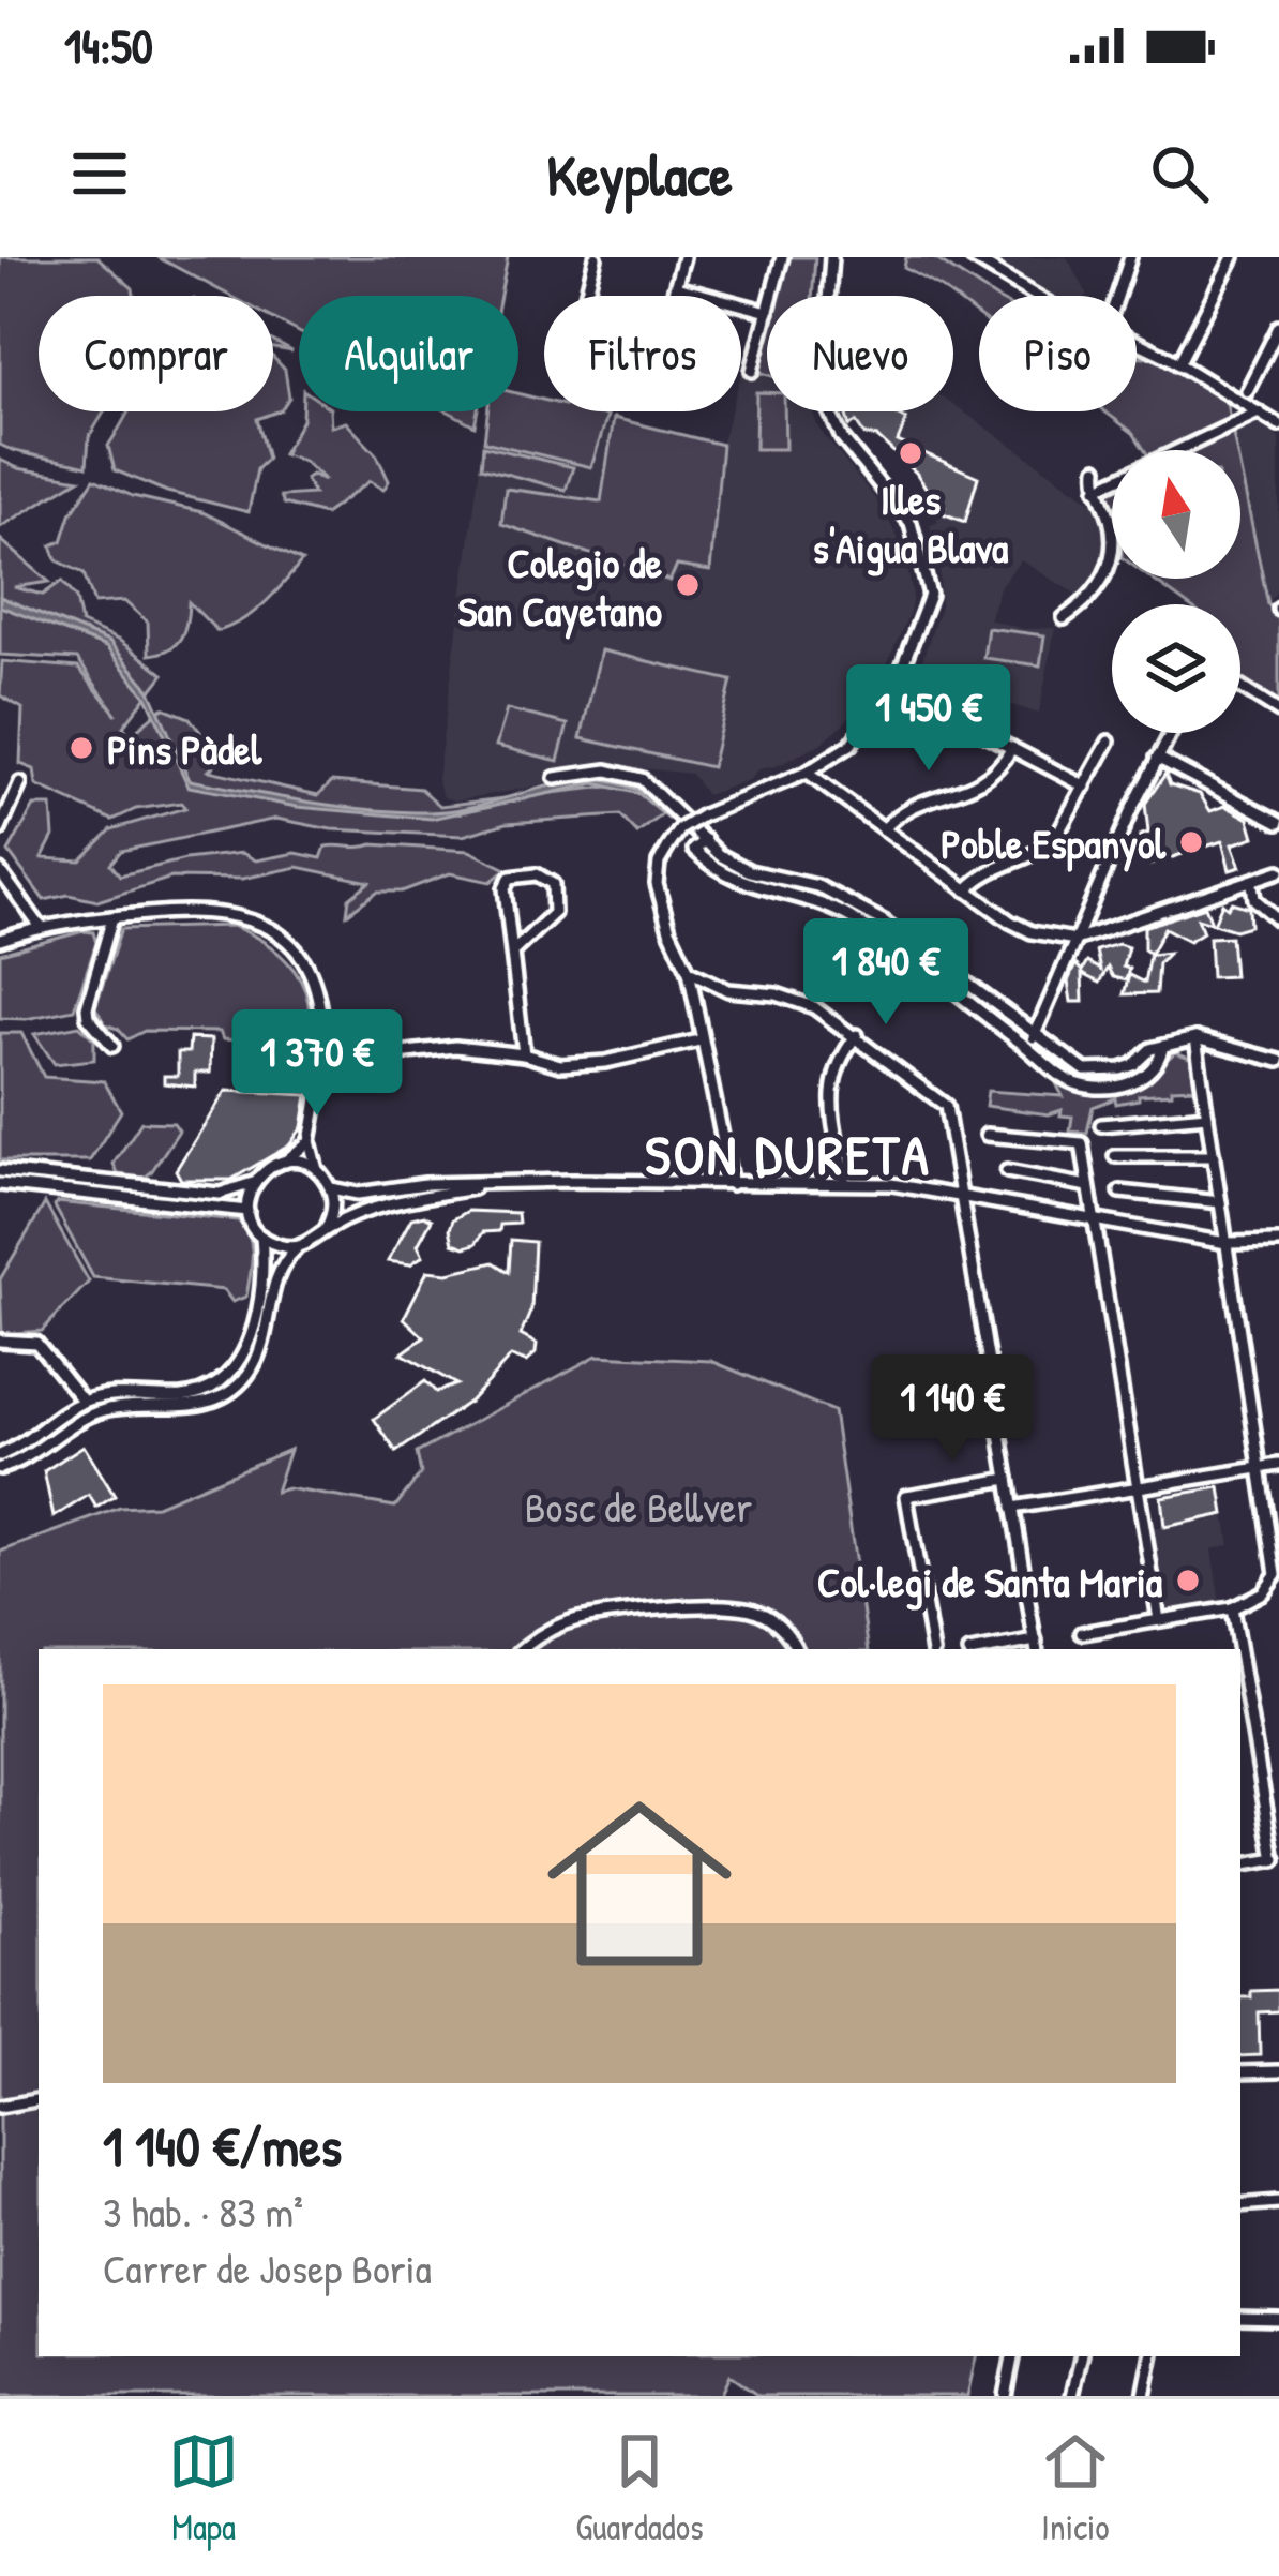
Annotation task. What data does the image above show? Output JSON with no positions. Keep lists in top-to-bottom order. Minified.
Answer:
{"districts":["SON DURETA"],"parks":["Bosc de Bellver"],"places":["Illes s'Aigua Blava","Colegio de San Cayetano","Pins Pàdel","Poble Espanyol","Col·legi de Santa Maria"],"north":"top","page":{"status":"14:50","header":"Keyplace","chip":["Comprar","Alquilar","Filtros","Nuevo","Piso"],"price":["1 450 €","1 840 €","1 370 €","1 140 €"],"list":[{"name":"1 140 €/mes","note":"3 hab. · 83 m² · Carrer de Josep Boria"}],"tabs":["Mapa","Guardados","Inicio"]}}
